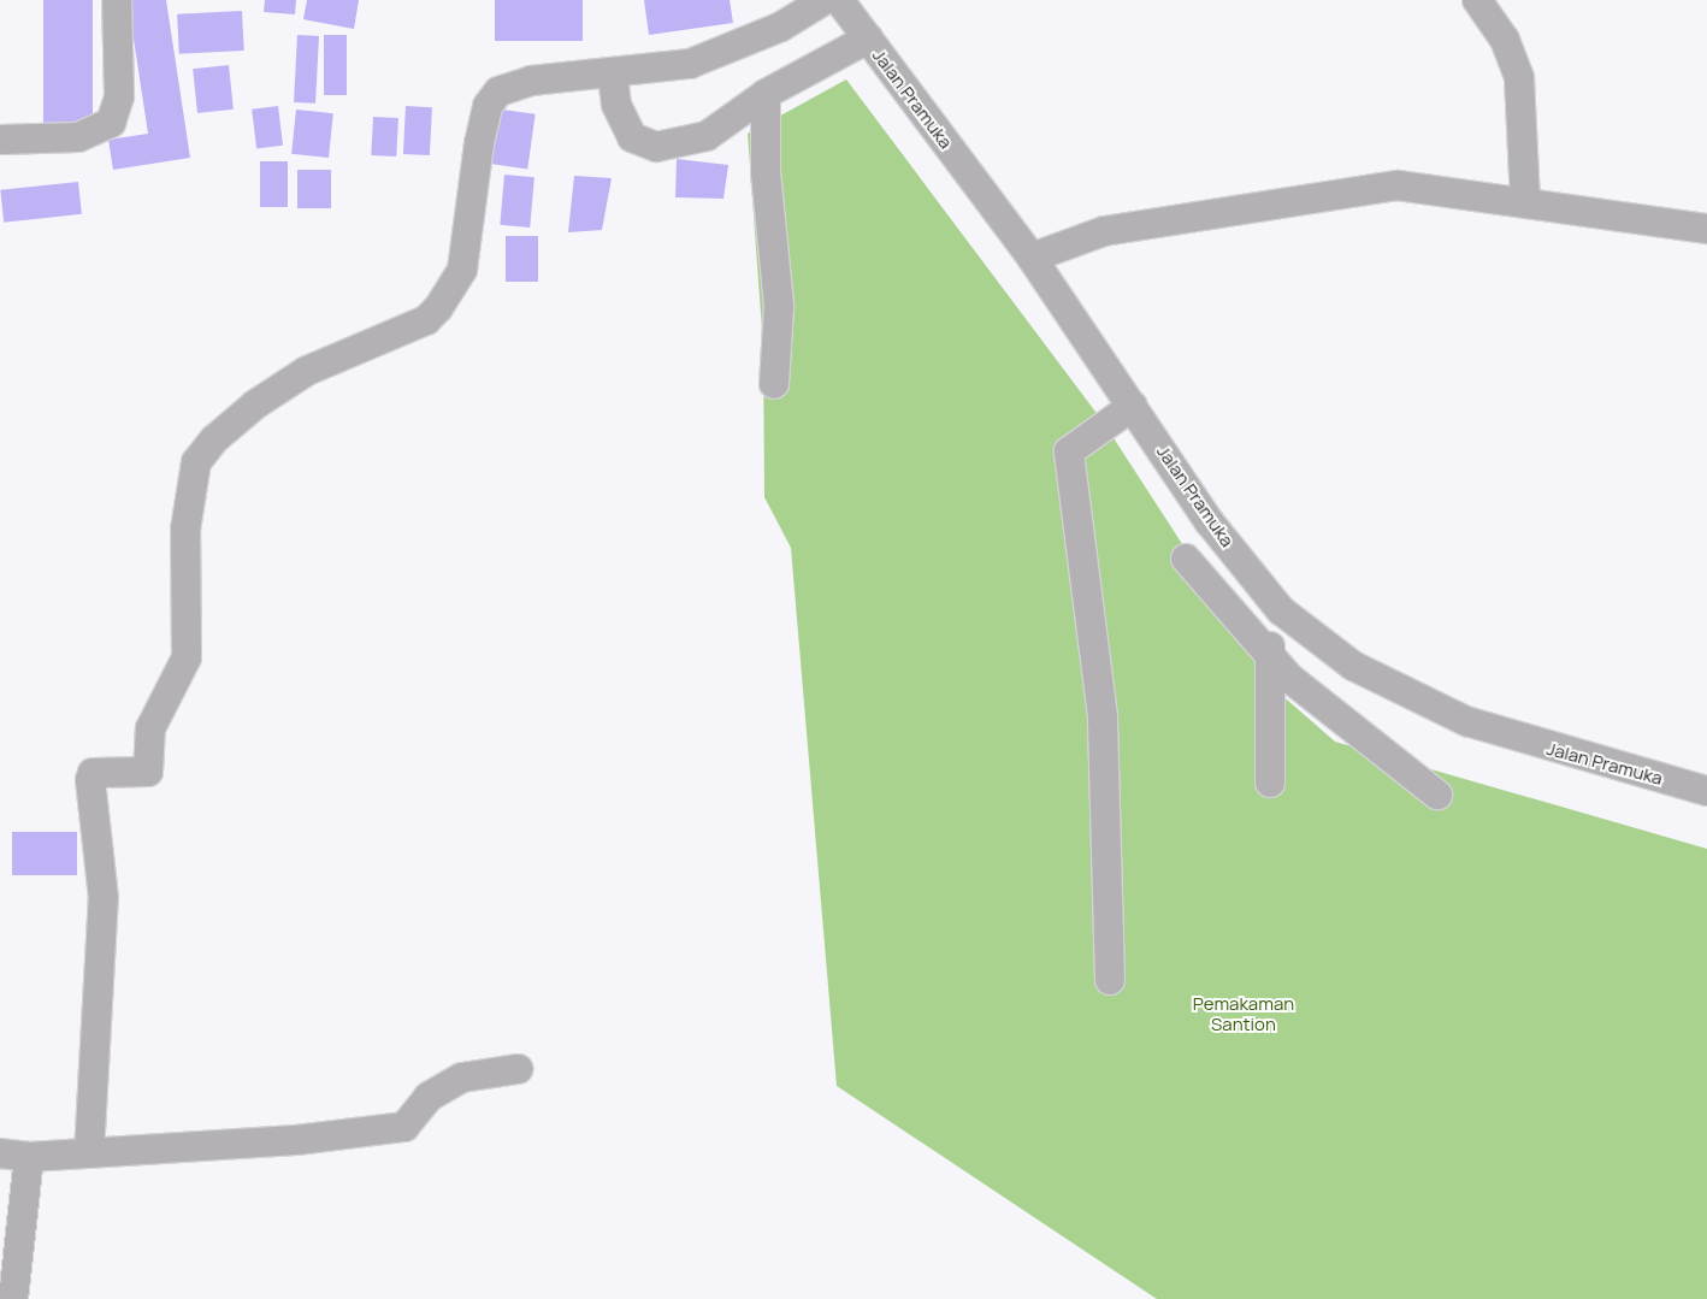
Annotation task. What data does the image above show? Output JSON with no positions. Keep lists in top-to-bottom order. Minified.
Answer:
{"streets":{"street":["Jalan Pramuka"]},"parks":["Pemakaman Santion"]}
